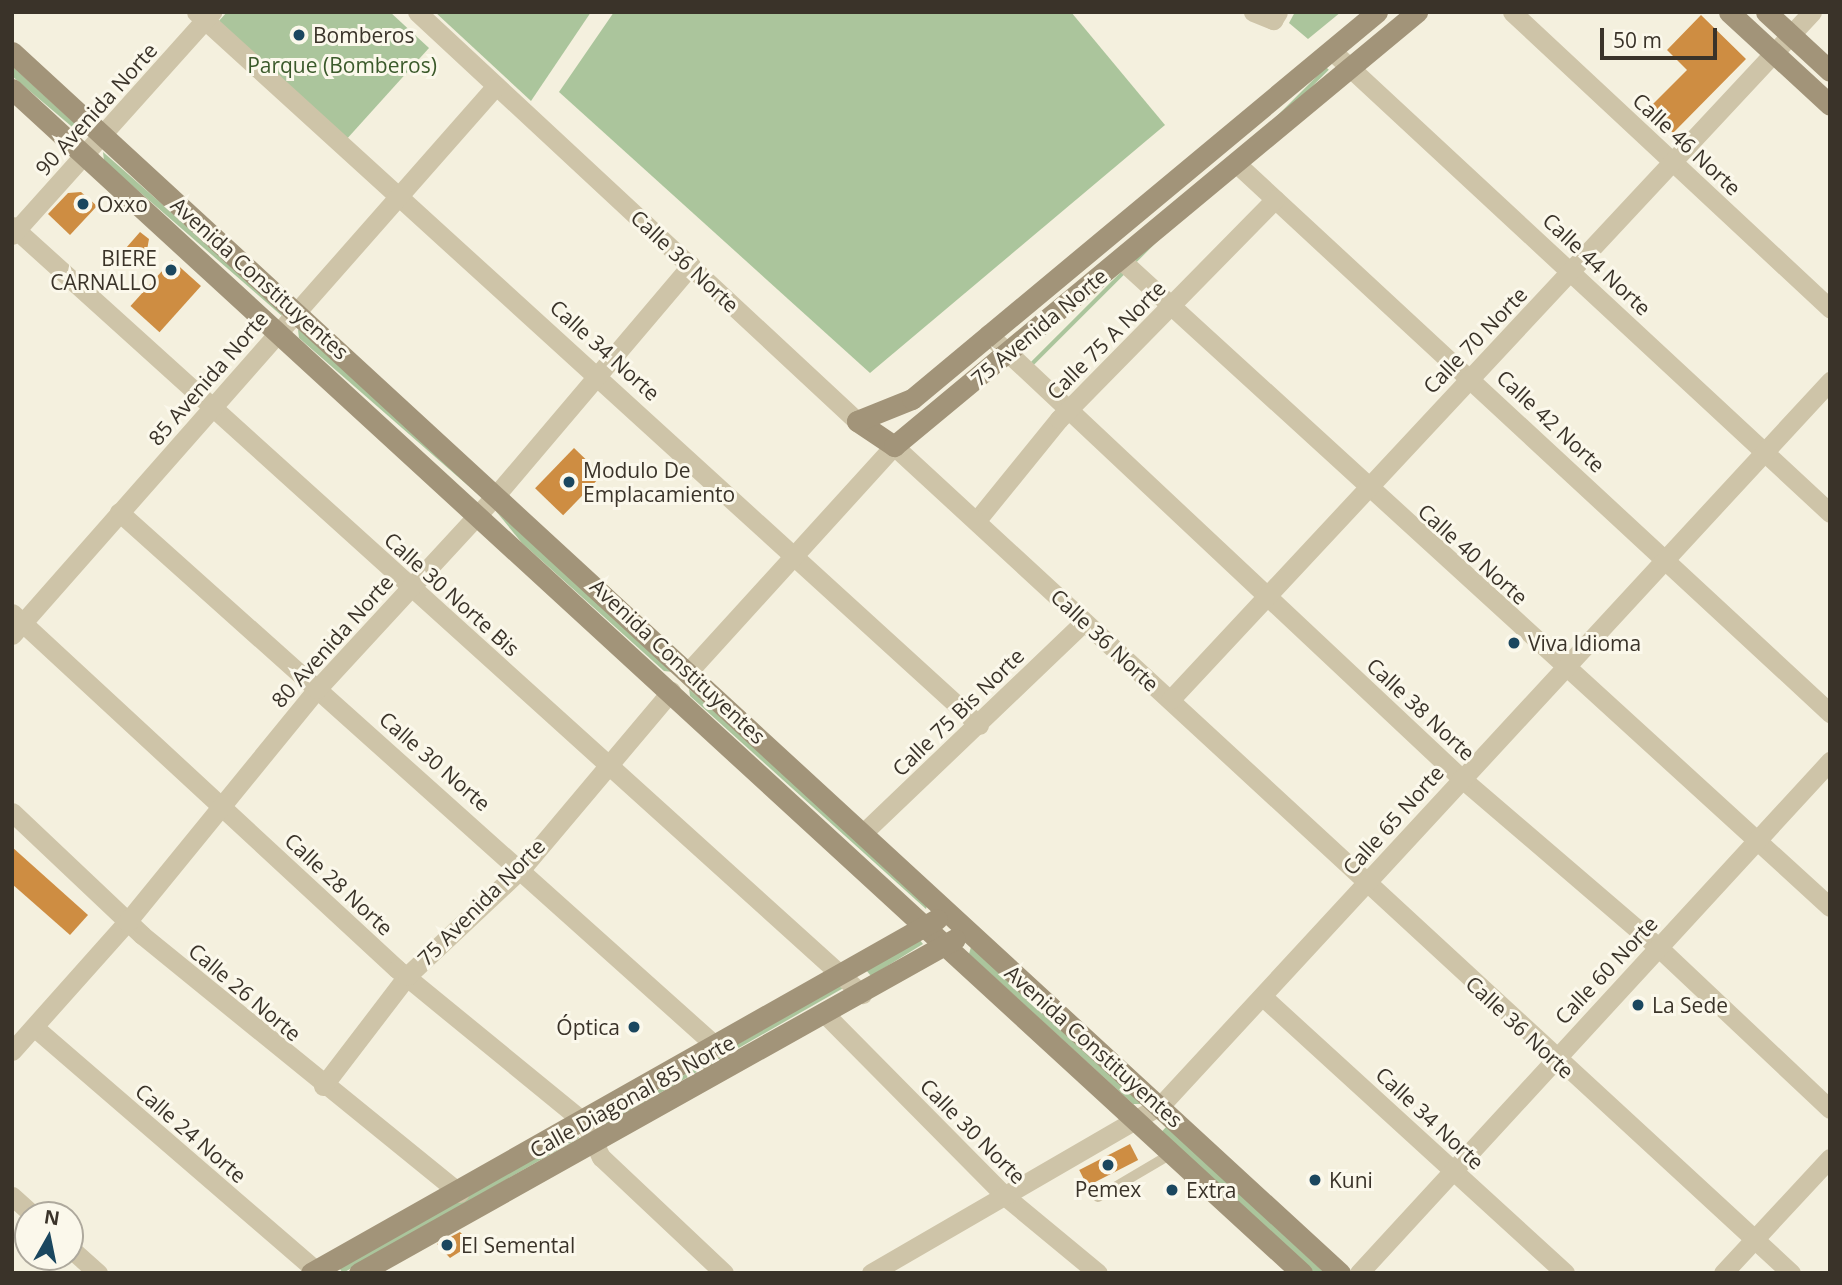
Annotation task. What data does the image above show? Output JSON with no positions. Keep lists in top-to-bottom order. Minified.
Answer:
{"streets":{"main road":["Calle 36 Norte","Avenida Constituyentes","75 Avenida Norte","Calle Diagonal 85 Norte"],"street":["90 Avenida Norte","Calle 46 Norte","Calle 44 Norte","Calle 75 A Norte","Calle 70 Norte","Calle 34 Norte","85 Avenida Norte","Calle 42 Norte","Calle 40 Norte","Calle 30 Norte Bis","80 Avenida Norte","Calle 38 Norte","Calle 75 Bis Norte","Calle 30 Norte","Calle 65 Norte","Calle 28 Norte","Calle 60 Norte","Calle 26 Norte","Calle 24 Norte"]},"crossings":[["90 Avenida Norte","Avenida Constituyentes"],["90 Avenida Norte","Calle 34 Norte"],["90 Avenida Norte","Calle 30 Norte Bis"],["Calle 46 Norte","Calle 70 Norte"],["Calle 36 Norte","75 Avenida Norte"],["Calle 36 Norte","Calle 75 A Norte"],["Calle 36 Norte","Calle 70 Norte"],["Calle 36 Norte","85 Avenida Norte"],["Calle 36 Norte","80 Avenida Norte"],["Calle 36 Norte","Calle 75 Bis Norte"],["Calle 36 Norte","Calle 65 Norte"],["Calle 36 Norte","Calle 60 Norte"],["Calle 44 Norte","75 Avenida Norte"],["Calle 44 Norte","Calle 70 Norte"],["Calle 44 Norte","Calle 65 Norte"],["Avenida Constituyentes","75 Avenida Norte"],["Avenida Constituyentes","85 Avenida Norte"],["Avenida Constituyentes","80 Avenida Norte"],["Avenida Constituyentes","Calle 75 Bis Norte"],["Avenida Constituyentes","Calle 65 Norte"],["Avenida Constituyentes","Calle Diagonal 85 Norte"],["75 Avenida Norte","Calle 34 Norte"],["75 Avenida Norte","Calle 42 Norte"],["75 Avenida Norte","Calle 40 Norte"],["75 Avenida Norte","Calle 30 Norte Bis"],["75 Avenida Norte","Calle 38 Norte"],["75 Avenida Norte","Calle 30 Norte"],["75 Avenida Norte","Calle 28 Norte"],["75 Avenida Norte","Calle 26 Norte"],["Calle 75 A Norte","Calle 42 Norte"],["Calle 75 A Norte","Calle 40 Norte"],["Calle 75 A Norte","Calle 38 Norte"],["Calle 70 Norte","Calle 42 Norte"],["Calle 70 Norte","Calle 40 Norte"],["Calle 70 Norte","Calle 38 Norte"],["Calle 34 Norte","85 Avenida Norte"],["Calle 34 Norte","80 Avenida Norte"],["Calle 34 Norte","Calle 75 Bis Norte"],["Calle 34 Norte","Calle 65 Norte"],["Calle 34 Norte","Calle 60 Norte"],["85 Avenida Norte","Calle 30 Norte Bis"],["85 Avenida Norte","Calle 30 Norte"],["85 Avenida Norte","Calle 28 Norte"],["Calle 42 Norte","Calle 65 Norte"],["Calle 40 Norte","Calle 65 Norte"],["Calle 40 Norte","Calle 60 Norte"],["Calle 30 Norte Bis","80 Avenida Norte"],["Calle 30 Norte Bis","Calle Diagonal 85 Norte"],["80 Avenida Norte","Calle 30 Norte"],["80 Avenida Norte","Calle 28 Norte"],["80 Avenida Norte","Calle 26 Norte"],["80 Avenida Norte","Calle 24 Norte"],["Calle 38 Norte","Calle 65 Norte"],["Calle 38 Norte","Calle 60 Norte"],["Calle 30 Norte","Calle 65 Norte"],["Calle 30 Norte","Calle Diagonal 85 Norte"],["Calle 28 Norte","Calle Diagonal 85 Norte"],["Calle 26 Norte","Calle Diagonal 85 Norte"],["Calle Diagonal 85 Norte","Calle 24 Norte"]],"parks":["Parque (Bomberos)"],"places":["Bomberos","Oxxo","BIERE CARNALLO","Modulo De Emplacamiento","Viva Idioma","La Sede","Óptica","Pemex","Kuni","Extra","El Semental"],"scale_bar":"50 m","north":"top"}
